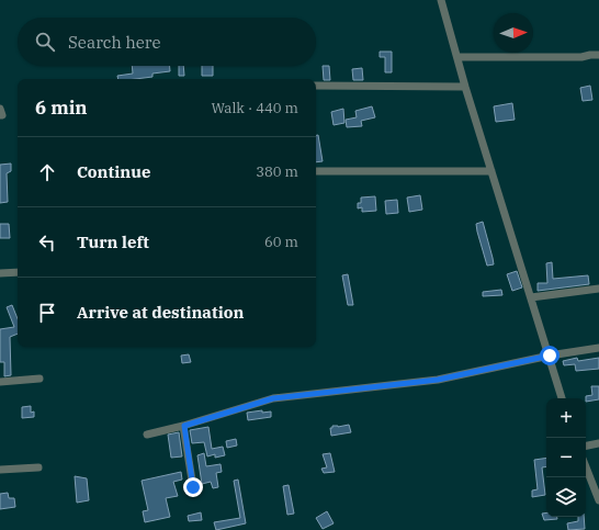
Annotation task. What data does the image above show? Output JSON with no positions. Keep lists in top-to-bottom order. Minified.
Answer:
{"north":"right","page":{"search":"Search here","heading":["6 min","Walk · 440 m"],"list":[["Continue","380 m"],["Turn left","60 m"],"Arrive at destination"],"map_buttons":["+","−"]}}
